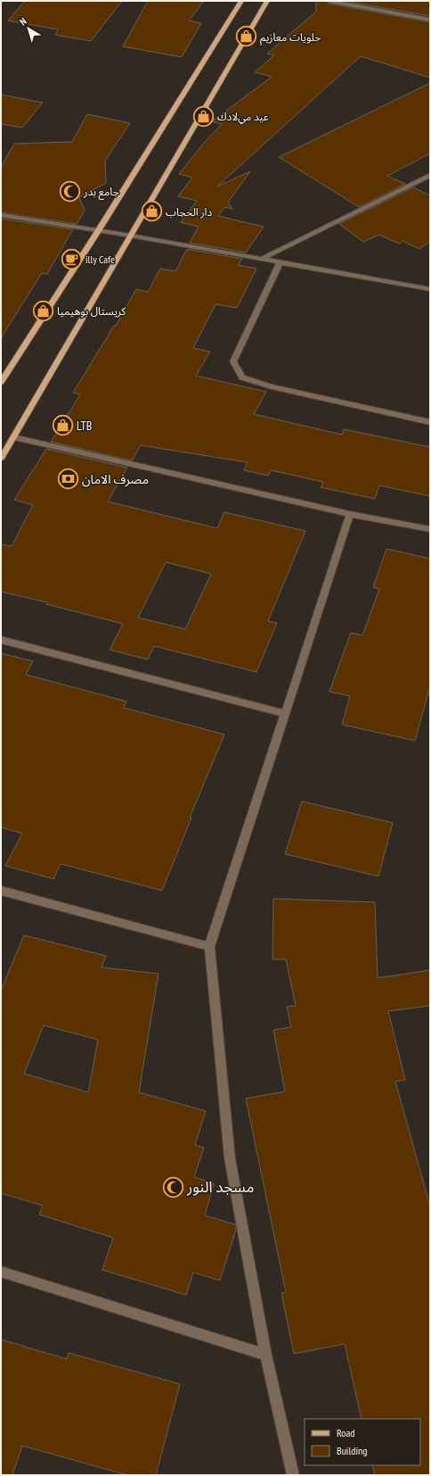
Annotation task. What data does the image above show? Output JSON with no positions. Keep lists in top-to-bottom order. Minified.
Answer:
{"places":{"shop":["حلويات معازيم","عيد ميﻻدك","دار الحجاب","كريستال بوهيميا","LTB"],"mosque":["جامع بدر","مسجد النور"],"cafe":["illy Cafe"],"bank":["مصرف الامان"]},"legend":["Road","Building"],"north":"top left"}
